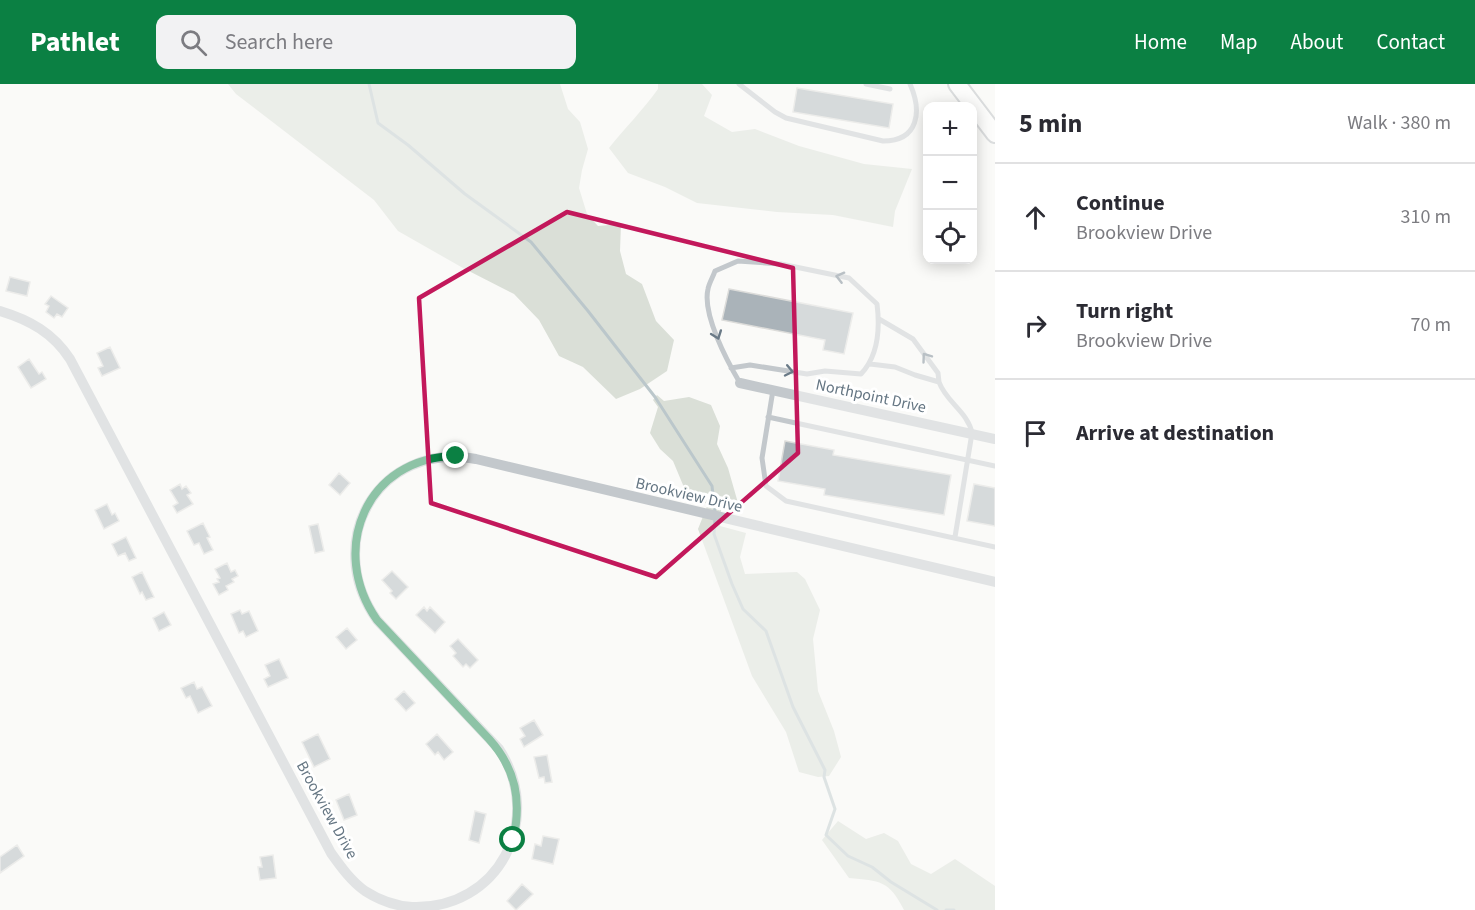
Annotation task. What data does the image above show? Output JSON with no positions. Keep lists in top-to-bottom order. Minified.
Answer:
{"streets":{"street":["Northpoint Drive","Brookview Drive"]},"page":{"header":"Pathlet","search":"Search here","nav":["Home","Map","About","Contact"],"heading":["5 min","Walk · 380 m"],"map_buttons":["+","−"],"list":[["Continue","Brookview Drive","310 m"],["Turn right","Brookview Drive","70 m"],"Arrive at destination"]}}
